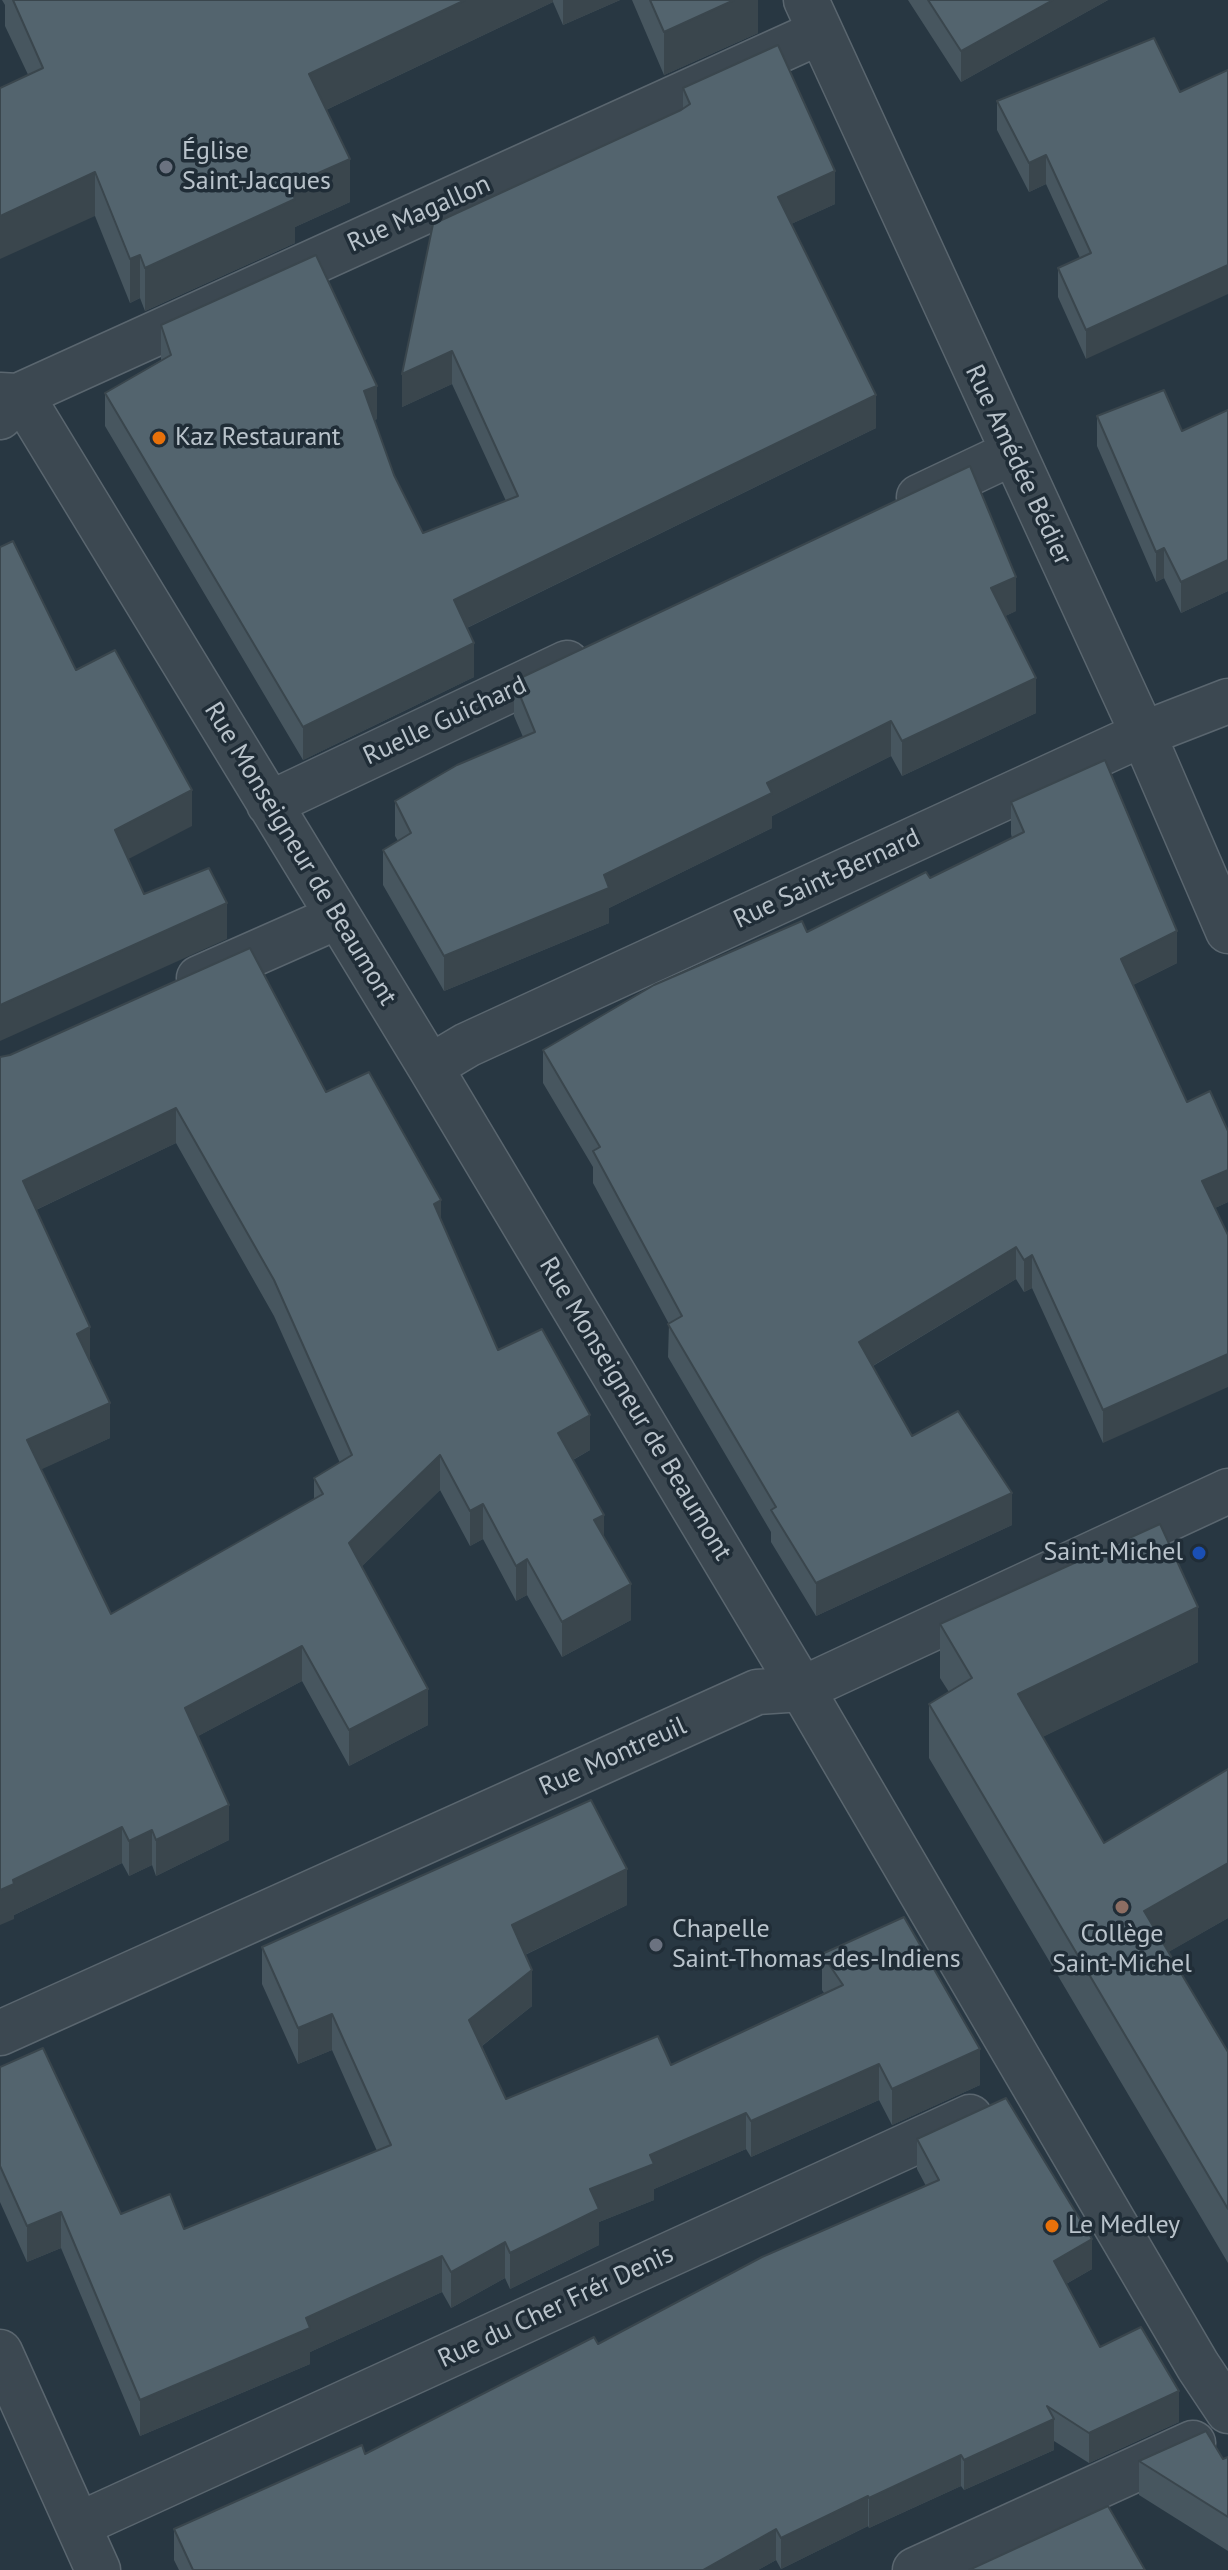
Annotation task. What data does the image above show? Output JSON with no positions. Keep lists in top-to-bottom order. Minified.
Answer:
{"streets":{"street":["Rue Magallon","Rue Amédée Bédier","Ruelle Guichard","Rue Monseigneur de Beaumont","Rue Saint-Bernard","Rue Montreuil","Rue du Cher Frér Denis"]},"crossings":[["Rue Magallon","Rue Amédée Bédier"],["Rue Magallon","Rue Monseigneur de Beaumont"],["Rue Amédée Bédier","Rue Saint-Bernard"],["Ruelle Guichard","Rue Monseigneur de Beaumont"],["Rue Monseigneur de Beaumont","Rue Saint-Bernard"],["Rue Monseigneur de Beaumont","Rue Montreuil"],["Rue Monseigneur de Beaumont","Rue du Cher Frér Denis"]],"places":["Église Saint-Jacques","Kaz Restaurant","Saint-Michel","Collège Saint-Michel","Chapelle Saint-Thomas-des-Indiens","Le Medley"]}
